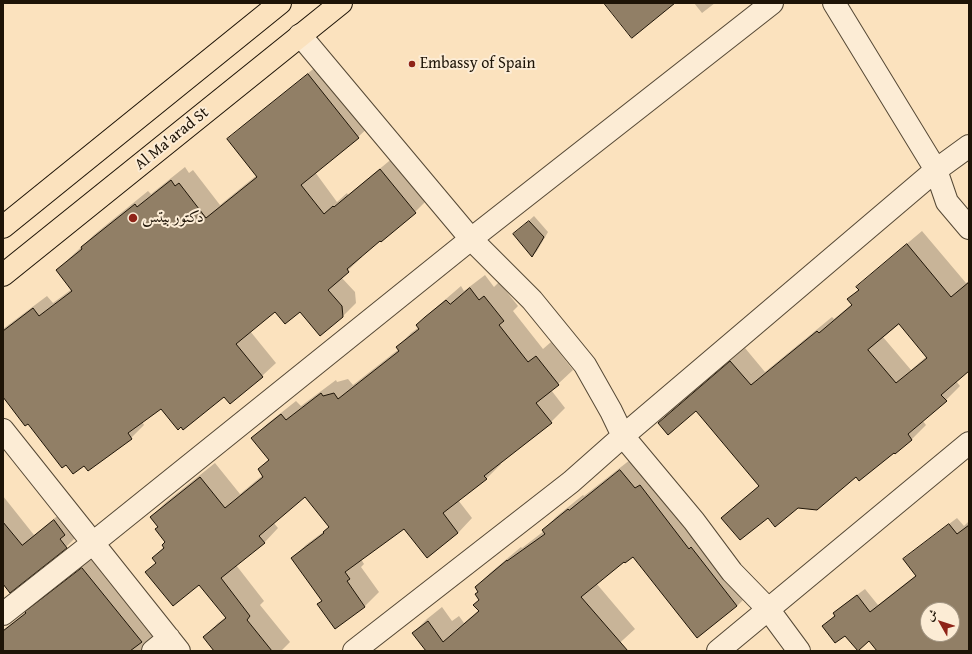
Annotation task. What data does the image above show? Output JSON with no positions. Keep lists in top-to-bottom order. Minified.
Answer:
{"streets":{"main road":["Al Ma'arad St"]},"places":["Embassy of Spain","دكتور بيتس"],"north":"top left"}
